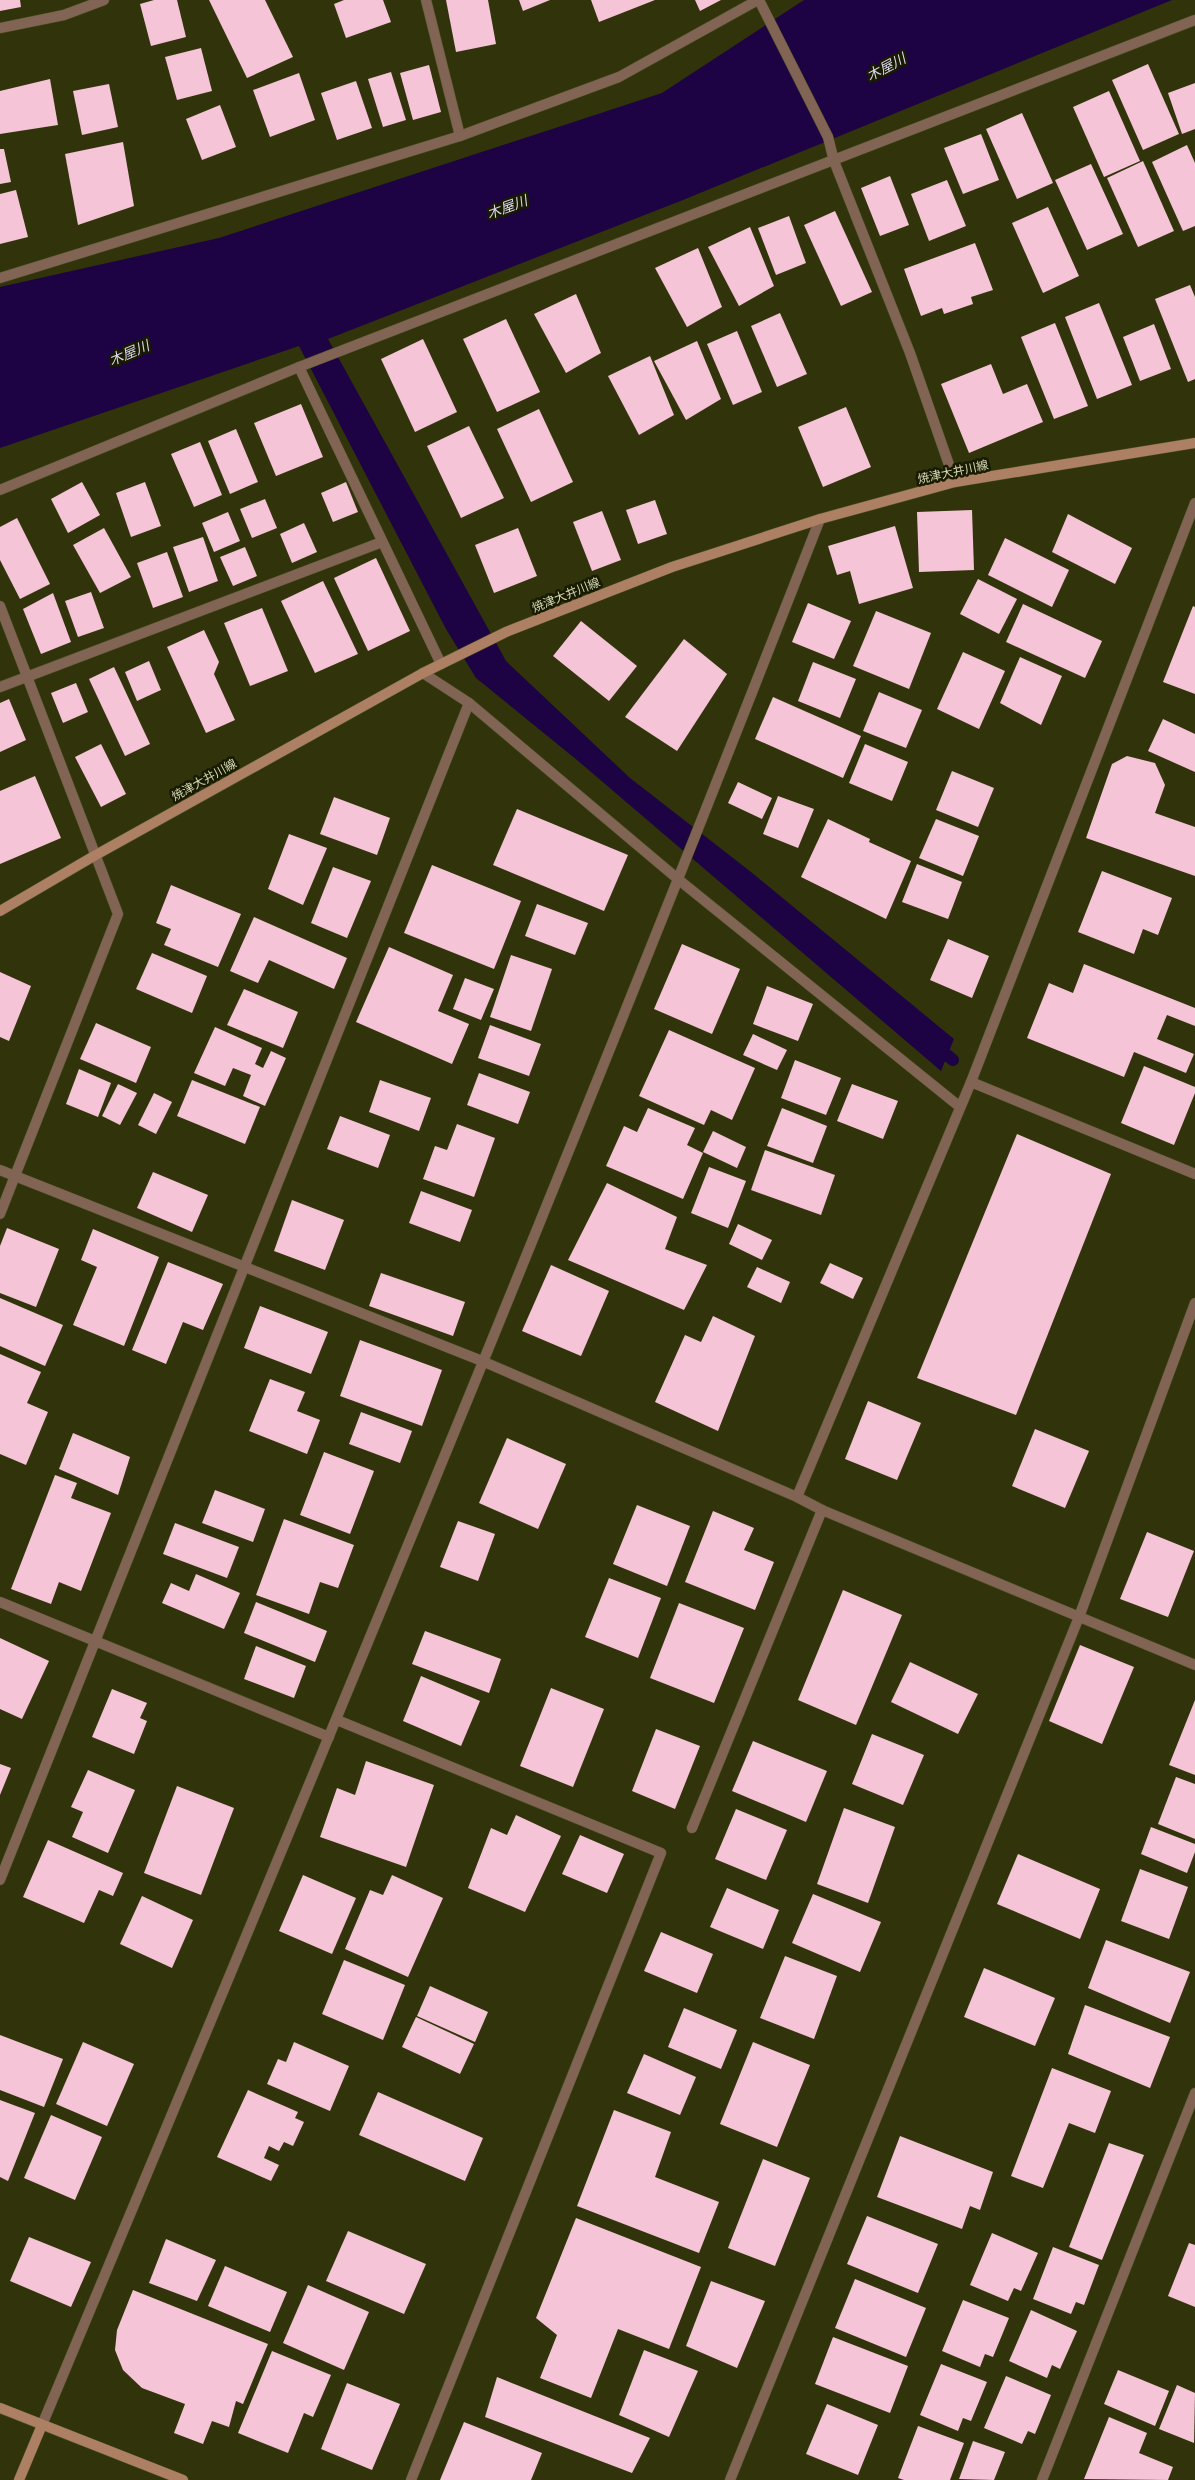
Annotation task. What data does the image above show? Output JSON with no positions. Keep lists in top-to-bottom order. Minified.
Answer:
{"streets":{"main road":["焼津大井川線"]},"water":["木屋川"]}
